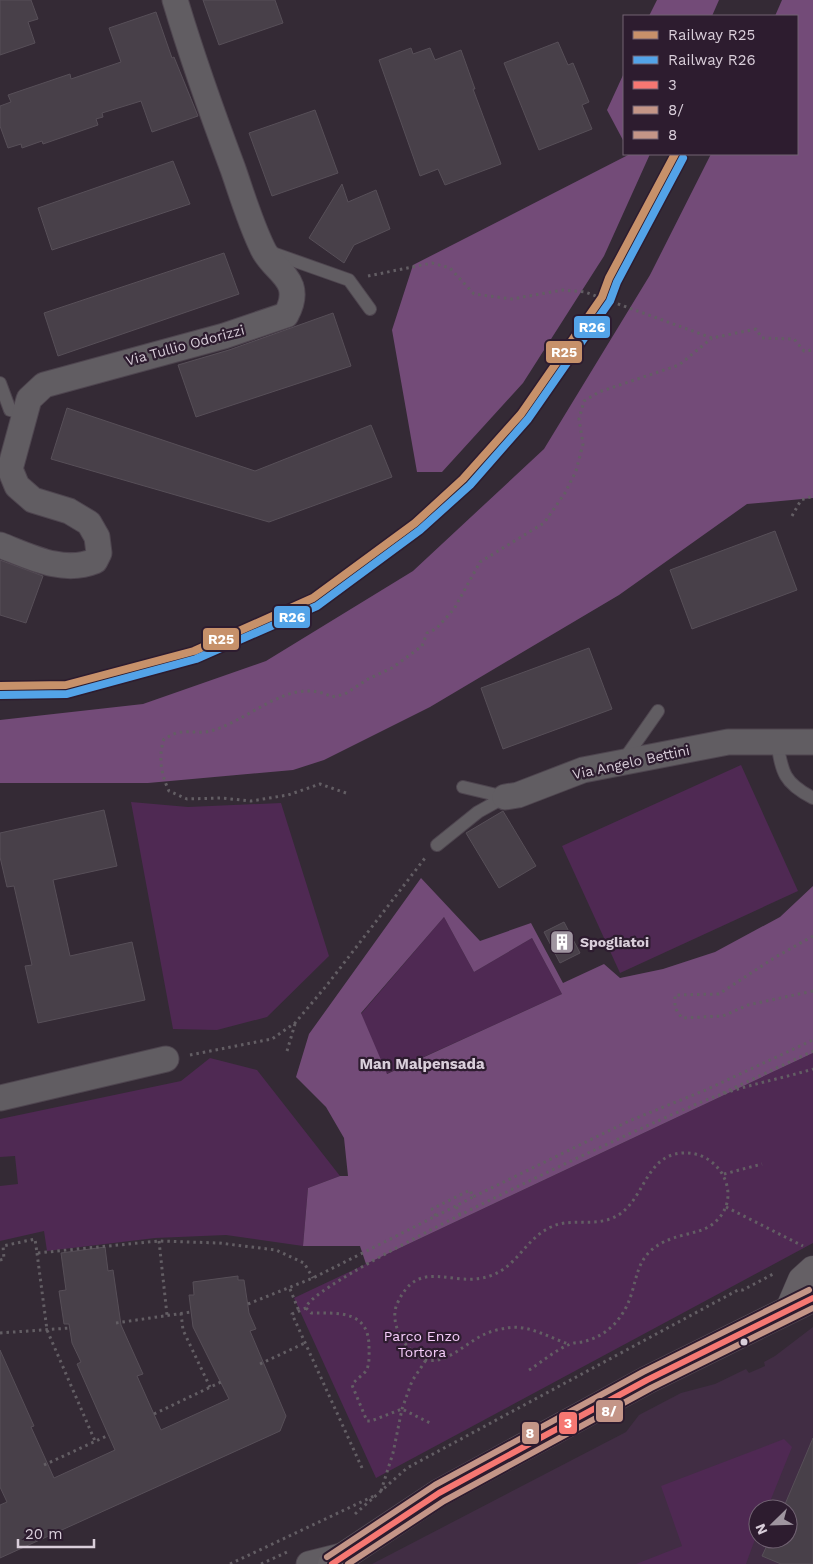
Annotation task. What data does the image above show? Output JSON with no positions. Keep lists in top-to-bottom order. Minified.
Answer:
{"streets":{"street":["Via Tullio Odorizzi","Via Angelo Bettini"]},"districts":["Man Malpensada"],"parks":["Parco Enzo Tortora"],"places":{"building":["Spogliatoi"]},"lines":["rail line R25","rail line R26","transit line 8","transit line 3","transit line 8/"],"legend":["Railway R25","Railway R26","3","8/","8"],"scale_bar":"20 m","north":"bottom left"}
